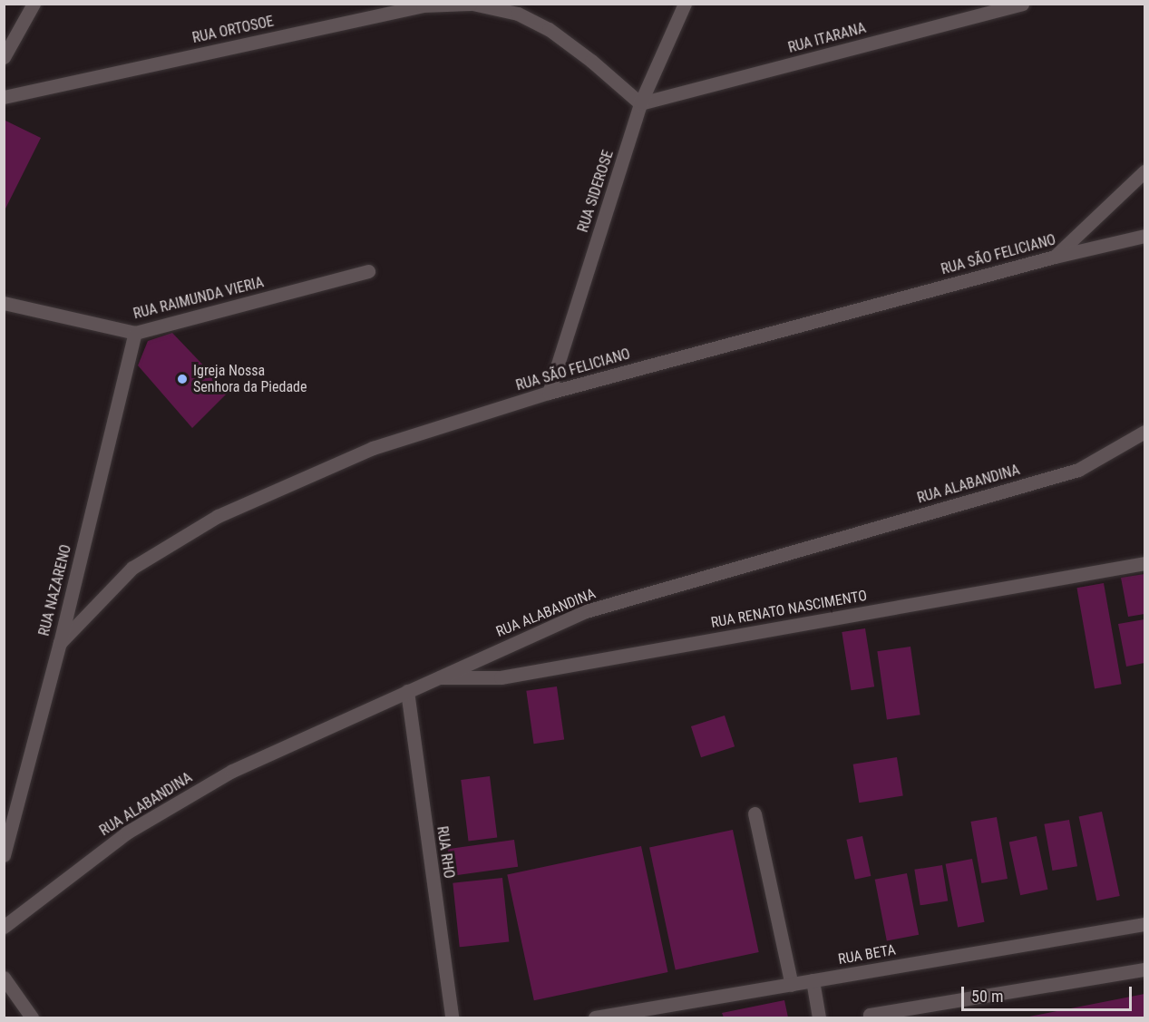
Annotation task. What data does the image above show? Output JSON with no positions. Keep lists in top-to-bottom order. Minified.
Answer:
{"streets":{"street":["RUA ORTOSOE","RUA ITARANA","RUA SIDEROSE","RUA SÃO FELICIANO","RUA RAIMUNDA VIERIA","RUA ALABANDINA","RUA NAZARENO","RUA RENATO NASCIMENTO","RUA RHO","RUA BETA"]},"crossings":[["RUA ORTOSOE","RUA ITARANA"],["RUA ORTOSOE","RUA SIDEROSE"],["RUA ITARANA","RUA SIDEROSE"],["RUA SIDEROSE","RUA SÃO FELICIANO"],["RUA SÃO FELICIANO","RUA NAZARENO"],["RUA RAIMUNDA VIERIA","RUA NAZARENO"],["RUA ALABANDINA","RUA RENATO NASCIMENTO"],["RUA ALABANDINA","RUA RHO"]],"places":["Igreja Nossa Senhora da Piedade"],"scale_bar":"50 m"}
